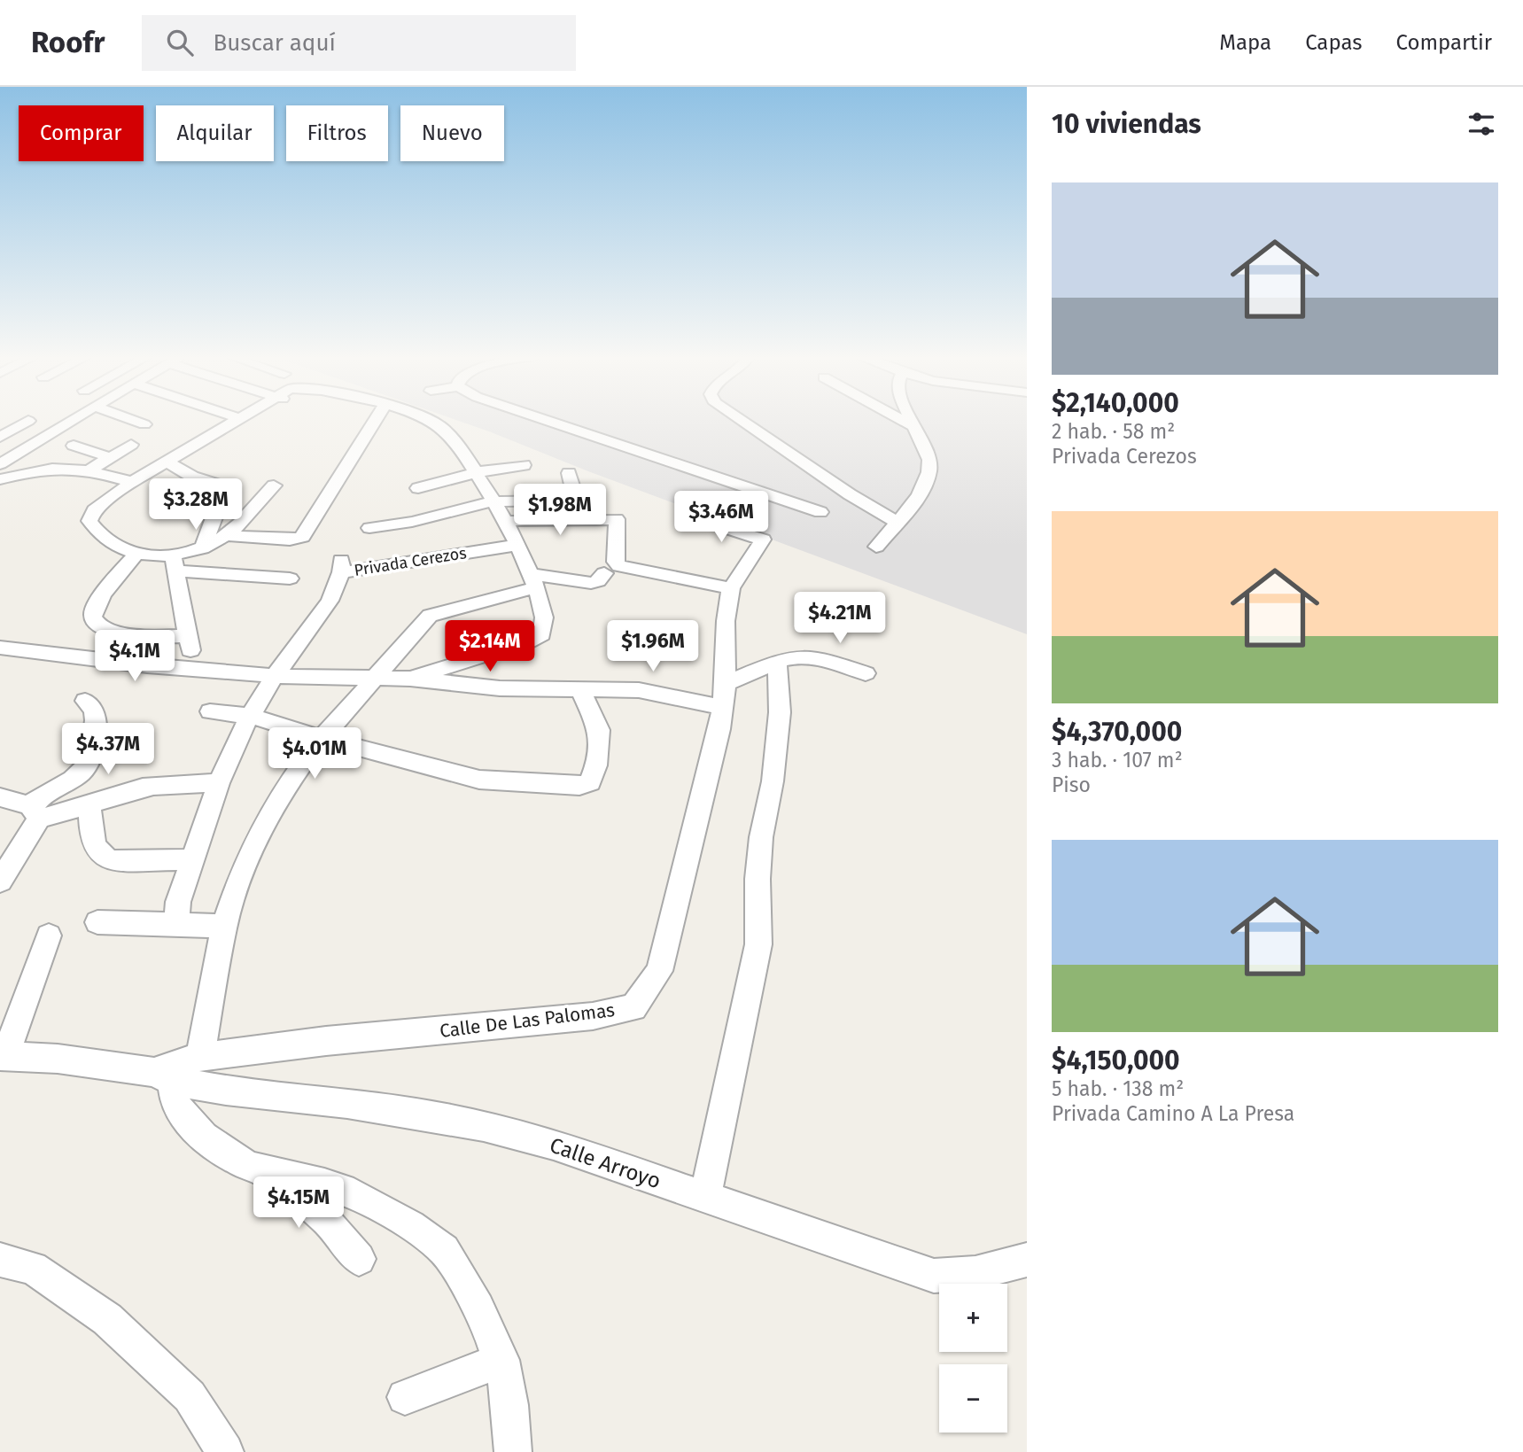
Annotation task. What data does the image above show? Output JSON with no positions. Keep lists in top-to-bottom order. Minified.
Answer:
{"streets":{"street":["Privada Cerezos","Calle De Las Palomas","Calle Arroyo"]},"crossings":[["Calle De Las Palomas","Calle Arroyo"]],"page":{"header":"Roofr","search":"Buscar aquí","nav":["Mapa","Capas","Compartir"],"heading":"10 viviendas","chip":["Comprar","Alquilar","Filtros","Nuevo"],"list":[{"name":"$2,140,000","note":"2 hab. · 58 m² · Privada Cerezos"},{"name":"$4,370,000","note":"3 hab. · 107 m² · Piso"},{"name":"$4,150,000","note":"5 hab. · 138 m² · Privada Camino A La Presa"}],"price":["$3.28M","$1.98M","$3.46M","$4.21M","$2.14M","$1.96M","$4.1M","$4.37M","$4.01M","$4.15M"],"map_buttons":["+","−"]}}
